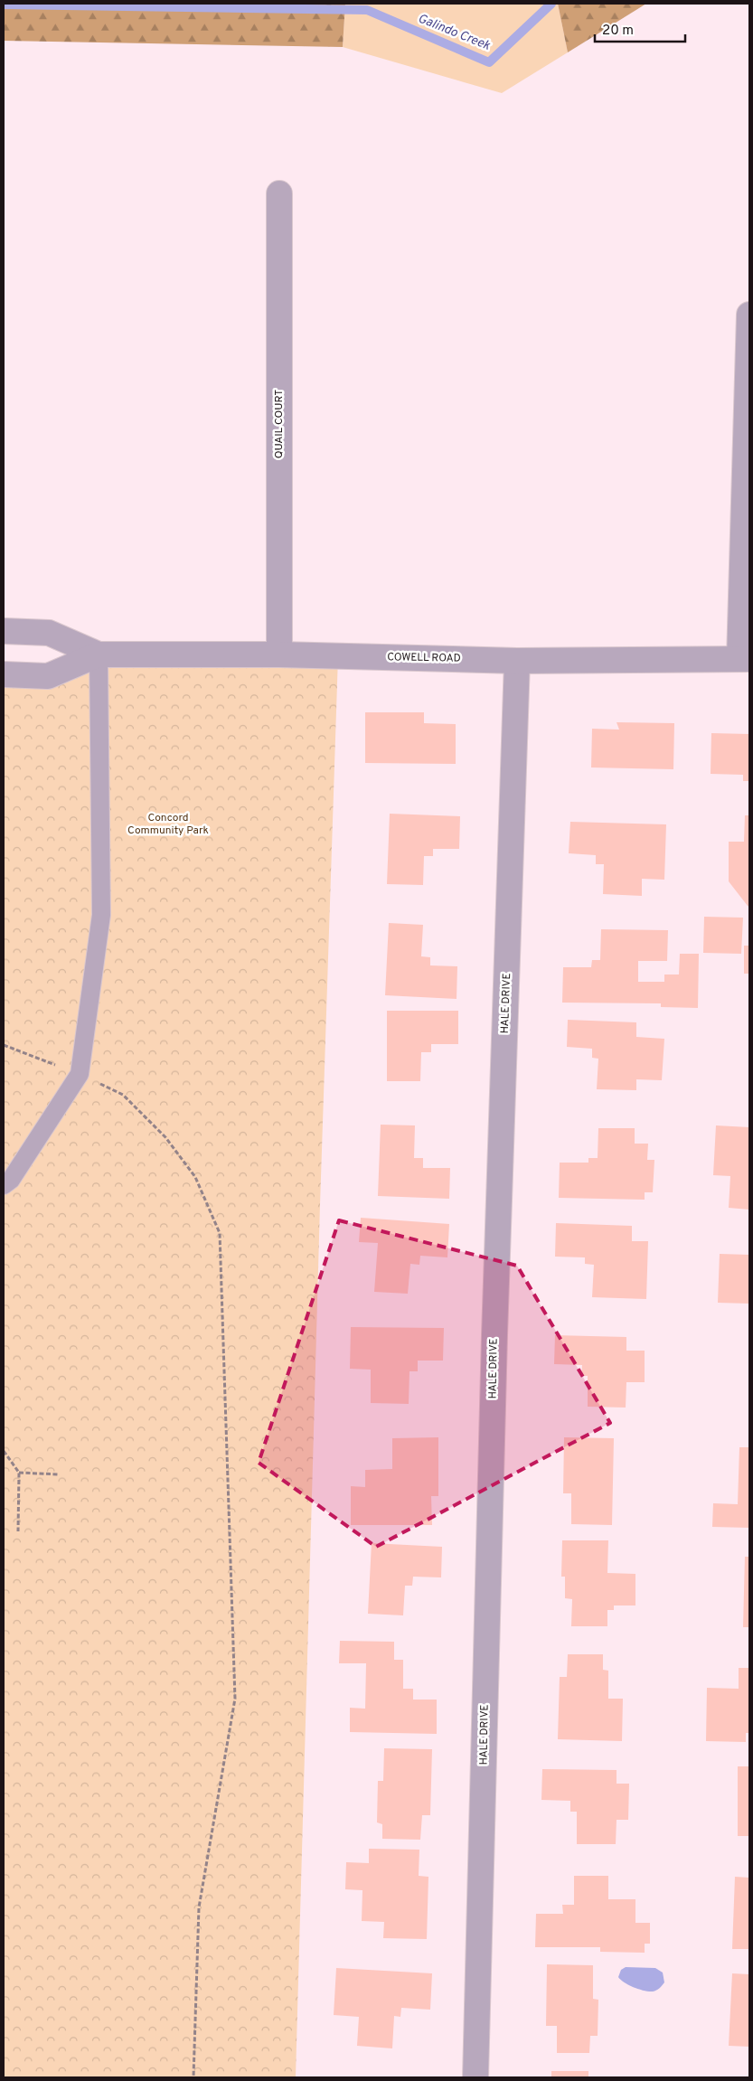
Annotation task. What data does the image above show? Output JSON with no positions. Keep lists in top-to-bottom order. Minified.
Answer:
{"streets":{"street":["QUAIL COURT","COWELL ROAD","HALE DRIVE"]},"crossings":[["QUAIL COURT","COWELL ROAD"],["COWELL ROAD","HALE DRIVE"]],"water":["Galindo Creek"],"parks":["Concord Community Park"],"scale_bar":"20 m"}
